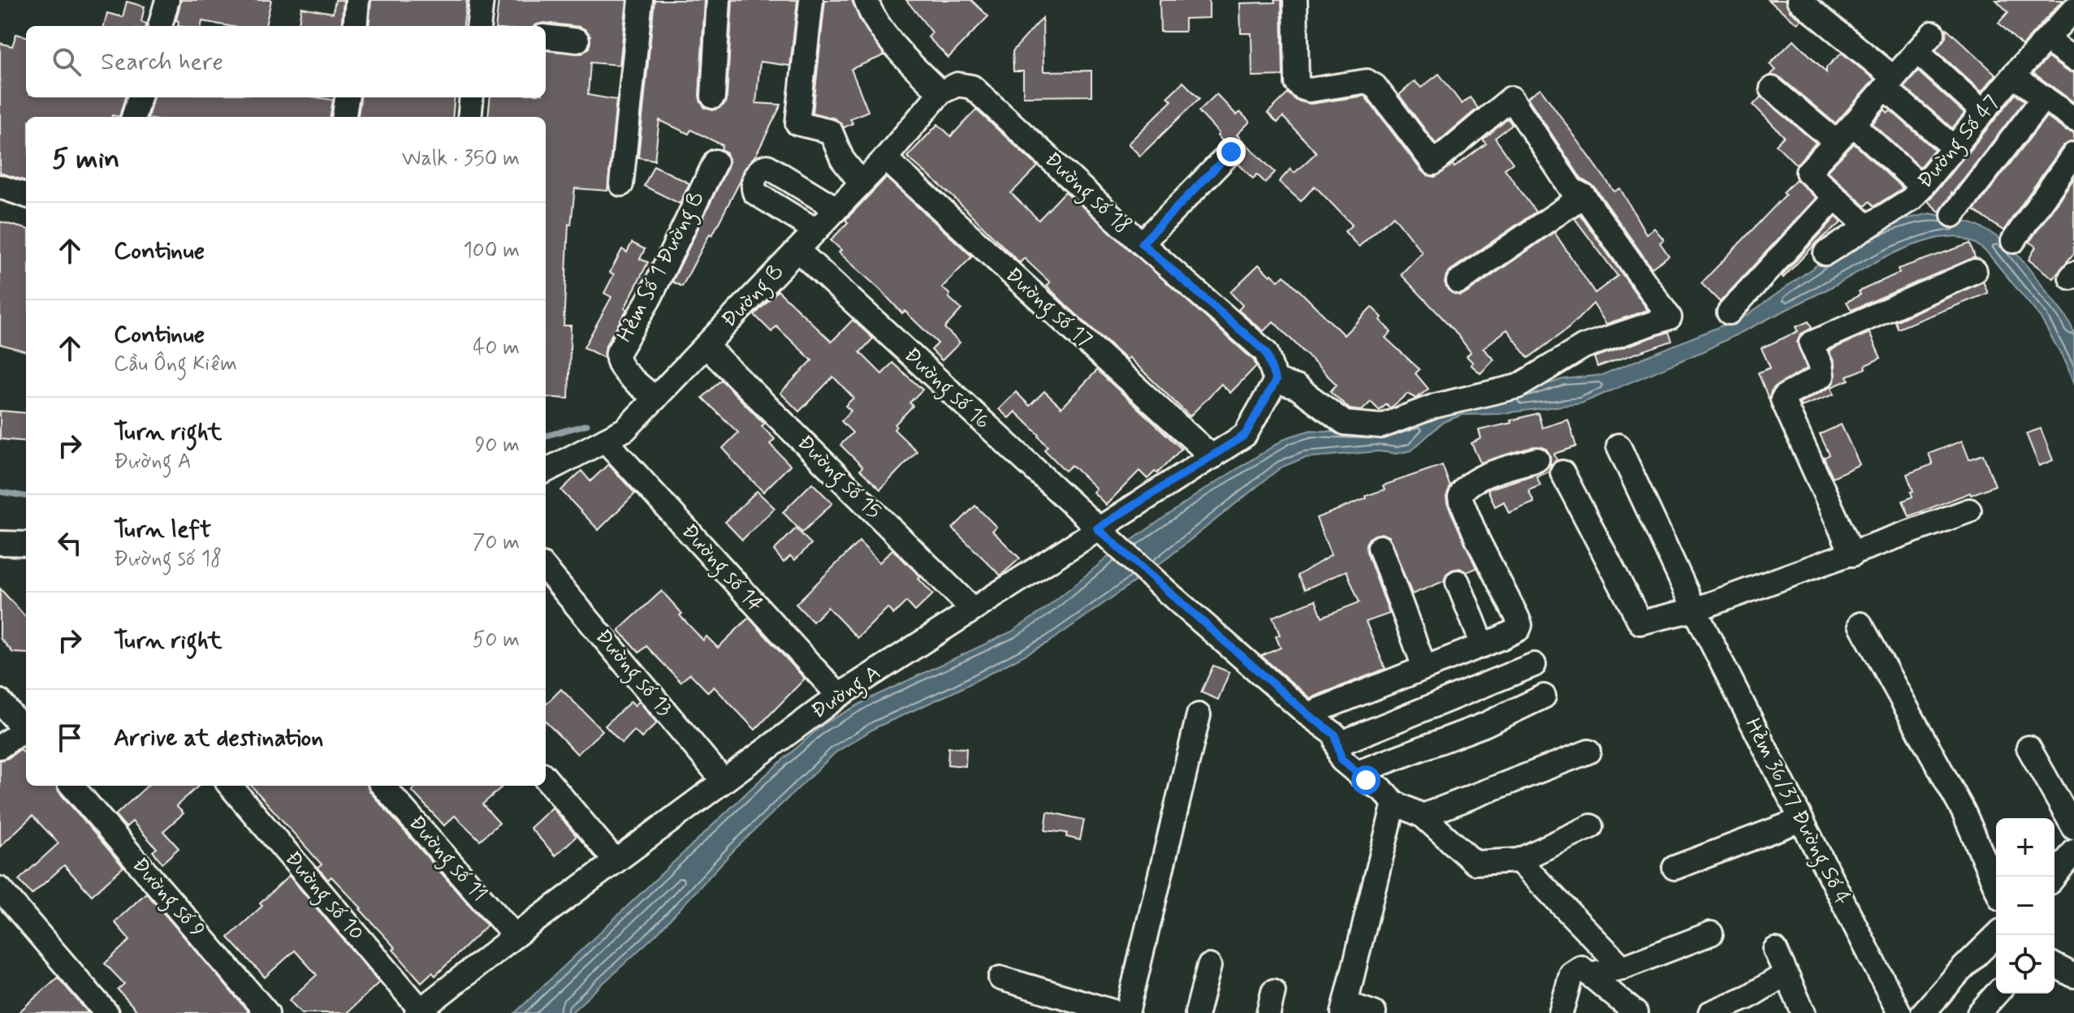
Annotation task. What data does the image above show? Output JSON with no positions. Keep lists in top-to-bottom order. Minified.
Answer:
{"streets":{"street":["Đường Số 47","Đường số 18","Hẻm Số 1 Đường B","Đường B","Đường số 17","Đường số 16","Đường số 15","Đường số 14","Đường số 13","Đường A","Hẻm 36/37 Đường Số 4","Đường số 11","Đường số 10","Đường số 9"]},"crossings":[["Đường số 18","Đường B"],["Đường số 18","Đường A"],["Hẻm Số 1 Đường B","Đường B"],["Đường B","Đường số 17"],["Đường B","Đường số 16"],["Đường B","Đường số 15"],["Đường B","Đường số 14"],["Đường số 17","Đường A"],["Đường số 16","Đường A"],["Đường số 15","Đường A"],["Đường số 14","Đường A"],["Đường số 13","Đường A"],["Đường A","Đường số 11"],["Đường A","Đường số 10"]],"page":{"search":"Search here","heading":["5 min","Walk · 350 m"],"list":[["Continue","100 m"],["Continue","Cầu Ông Kiêm","40 m"],["Turn right","Đường A","90 m"],["Turn left","Đường số 18","70 m"],["Turn right","50 m"],"Arrive at destination"],"map_buttons":["+","−"]}}
